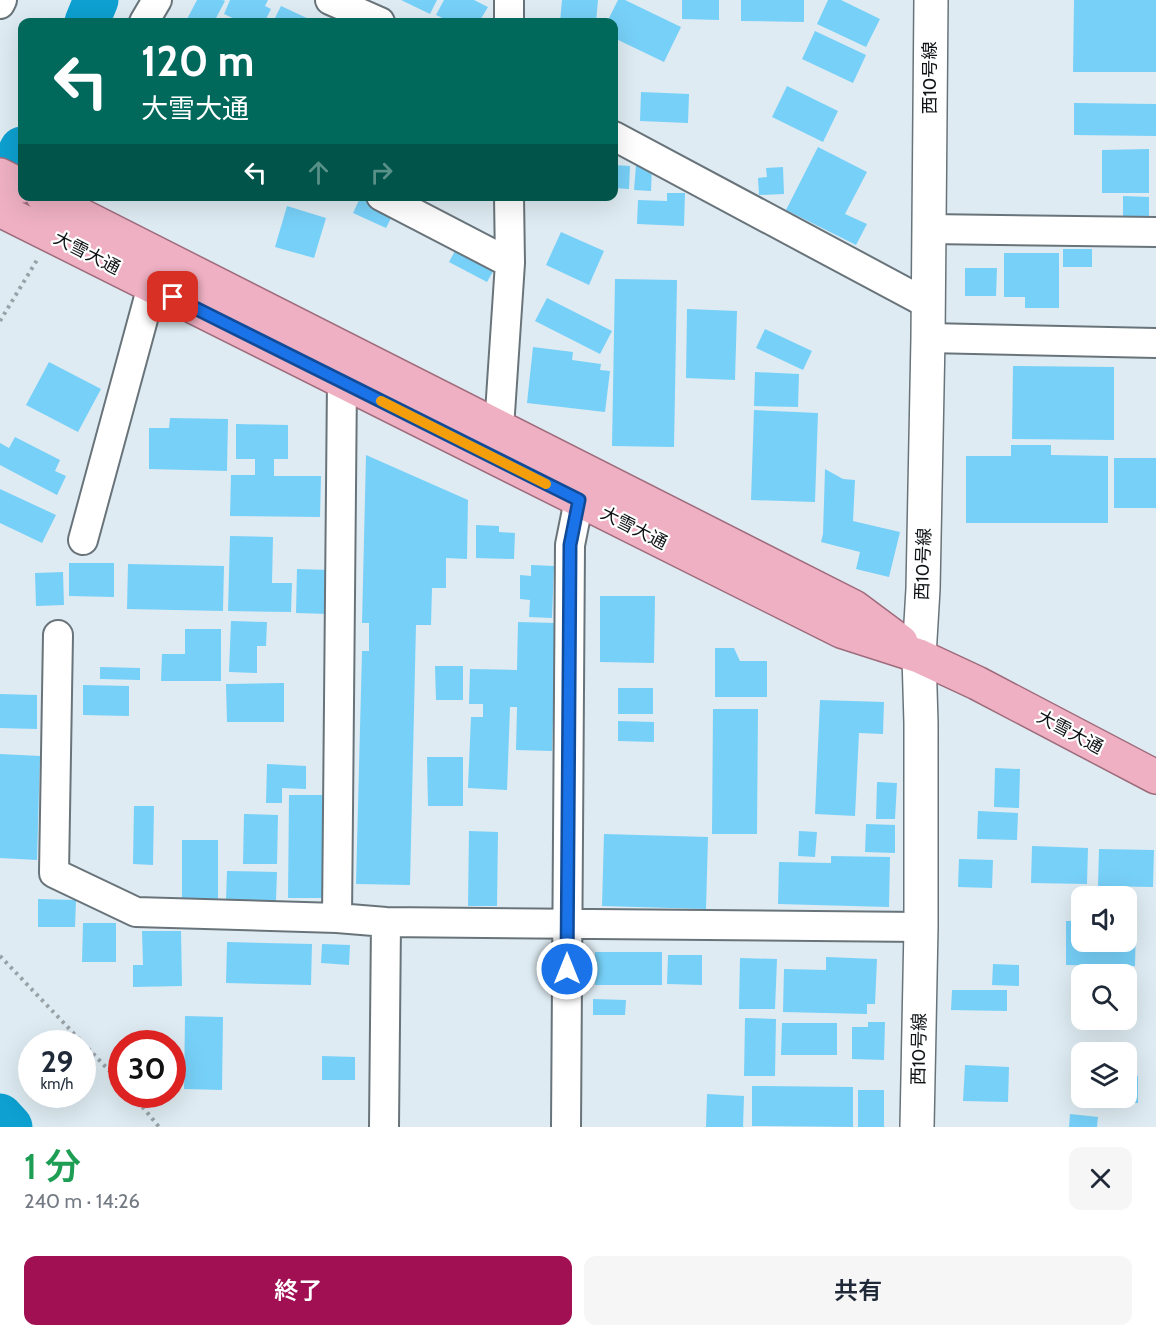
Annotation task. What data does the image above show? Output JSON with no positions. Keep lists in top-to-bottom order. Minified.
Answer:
{"streets":{"highway":["大雪大通"],"street":["西10号線"]},"crossings":[["西10号線","大雪大通"]],"page":{"turn":["120 m","大雪大通"],"speed":"29 km/h","limit":"30","heading":["1 分","240 m · 14:26"],"buttons":["終了","共有"]}}
